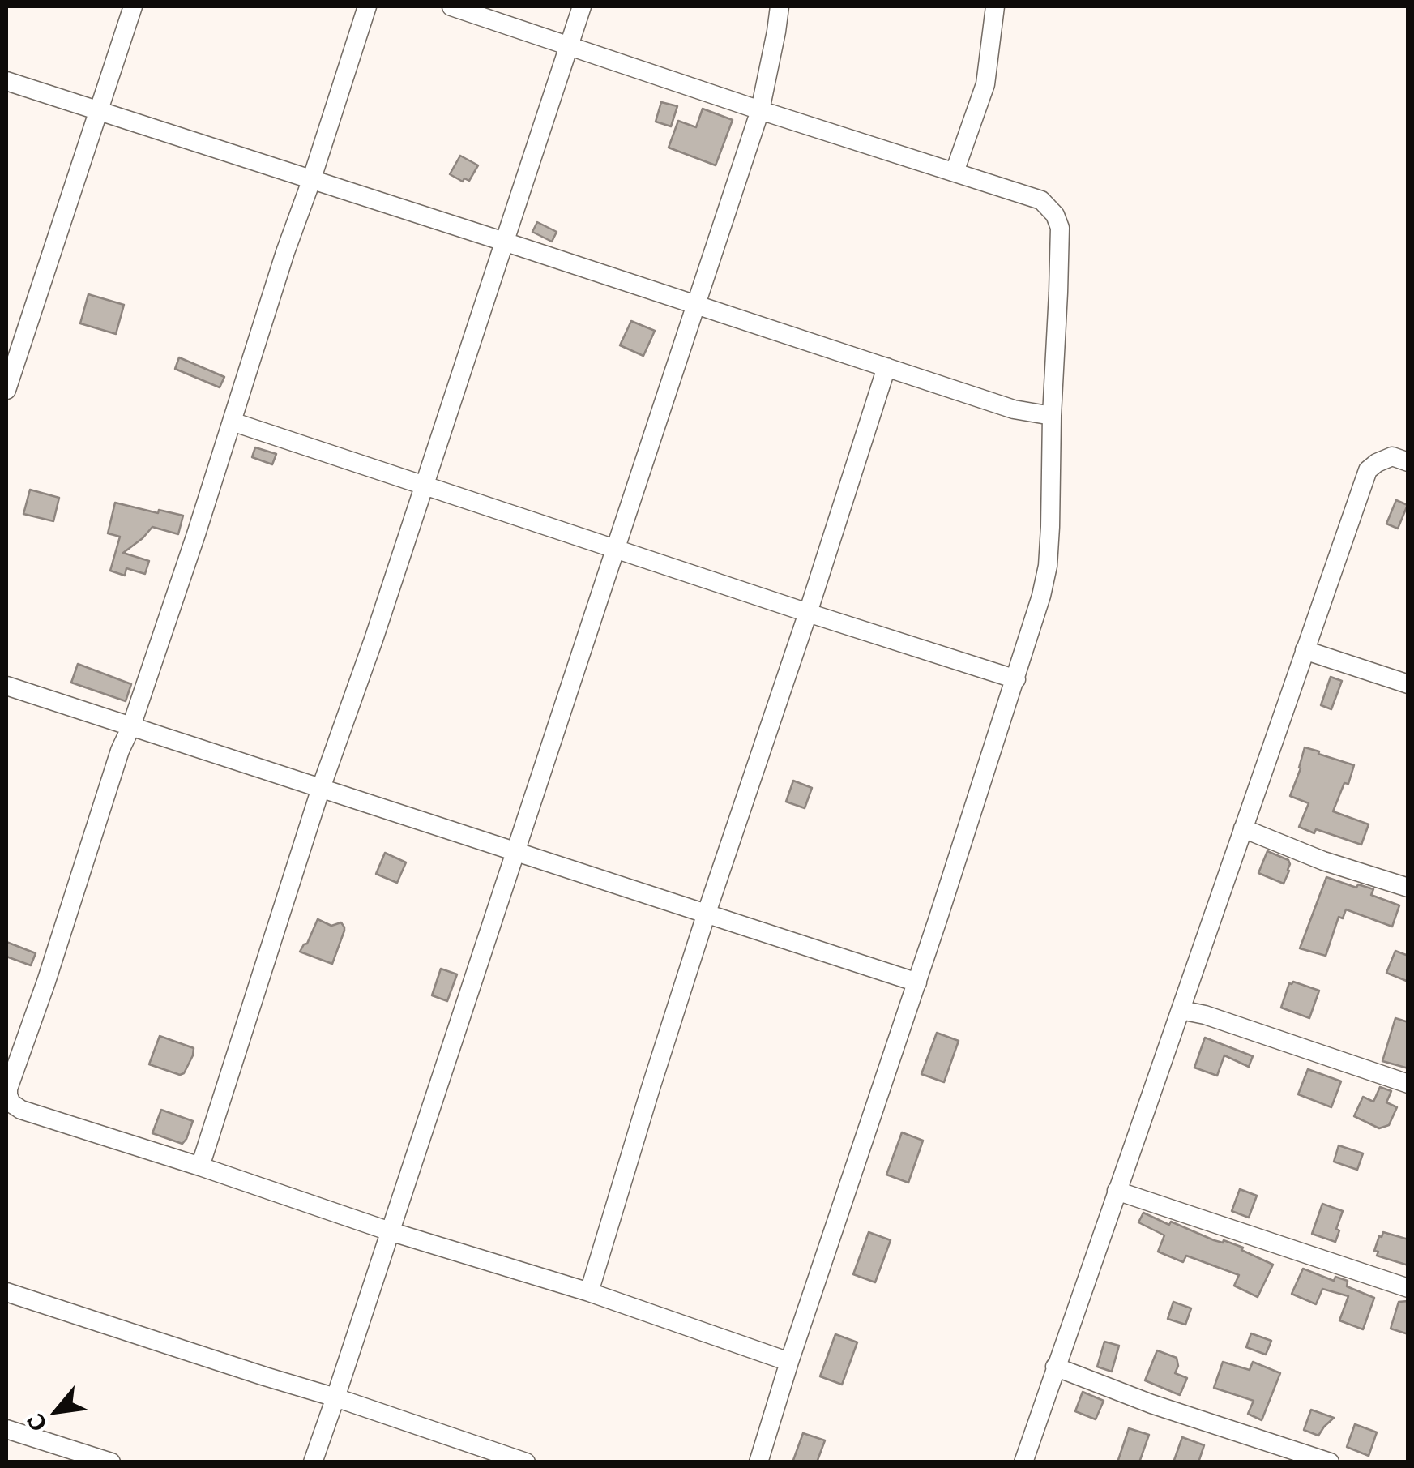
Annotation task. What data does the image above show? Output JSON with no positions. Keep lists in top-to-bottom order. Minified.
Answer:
{"north":"bottom left"}
